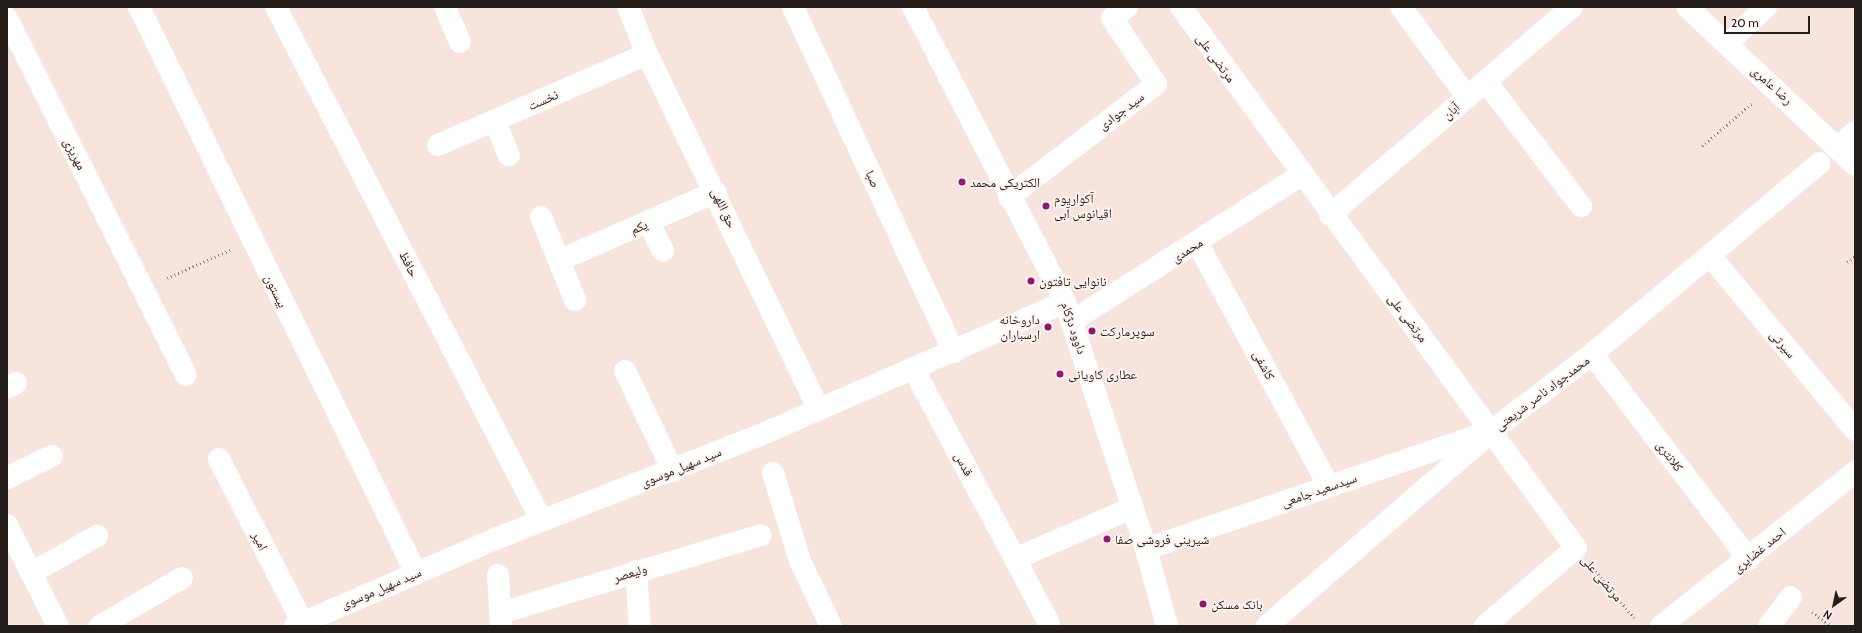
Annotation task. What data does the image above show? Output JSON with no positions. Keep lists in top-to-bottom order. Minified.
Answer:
{"streets":{"street":["مرتضی علی","رضا عامری","نخست","سید جوادی","آبان","مهریزی","صبا","حق اللهی","یکم","محمدی","حافظ","بیستون","داوود دژکام","سیرتی","کاشفی","محمدجواد ناصر شریعتی","کلانتری","قدس","سید سهیل موسوی","سیدسعید جامعی","امیر","احمد غضایری","ولیعصر"]},"crossings":[["مرتضی علی","آبان"],["مرتضی علی","محمدی"],["مرتضی علی","محمدجواد ناصر شریعتی"],["مرتضی علی","سیدسعید جامعی"],["نخست","حق اللهی"],["سید جوادی","داوود دژکام"],["صبا","سید سهیل موسوی"],["حق اللهی","یکم"],["حق اللهی","سید سهیل موسوی"],["محمدی","داوود دژکام"],["محمدی","کاشفی"],["محمدی","سید سهیل موسوی"],["حافظ","سید سهیل موسوی"],["بیستون","سید سهیل موسوی"],["داوود دژکام","سید سهیل موسوی"],["داوود دژکام","سیدسعید جامعی"],["سیرتی","محمدجواد ناصر شریعتی"],["کاشفی","سیدسعید جامعی"],["محمدجواد ناصر شریعتی","کلانتری"],["محمدجواد ناصر شریعتی","سیدسعید جامعی"],["کلانتری","احمد غضایری"],["قدس","سید سهیل موسوی"],["سید سهیل موسوی","امیر"]],"places":["الکتریکی محمد","آکواریوم اقیانوس آبی","نانوایی تافتون","داروخانه ارسباران","سوپرمارکت","عطاری کاویانی","شیرینی فروشی صفا","بانک مسکن"],"scale_bar":"20 m","north":"bottom left"}
